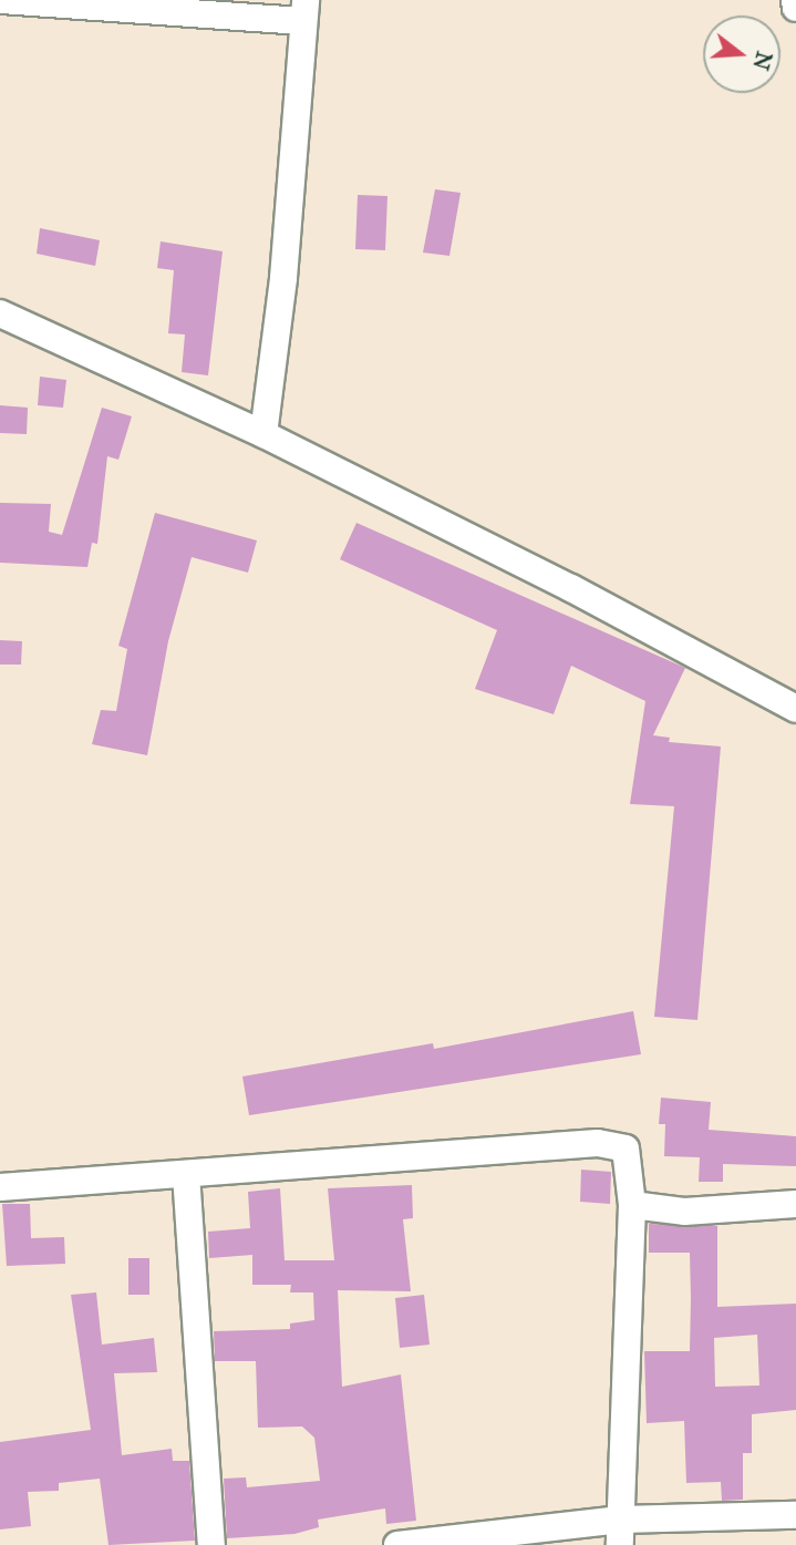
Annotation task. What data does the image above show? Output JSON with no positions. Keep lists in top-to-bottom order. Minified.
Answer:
{"north":"right"}
